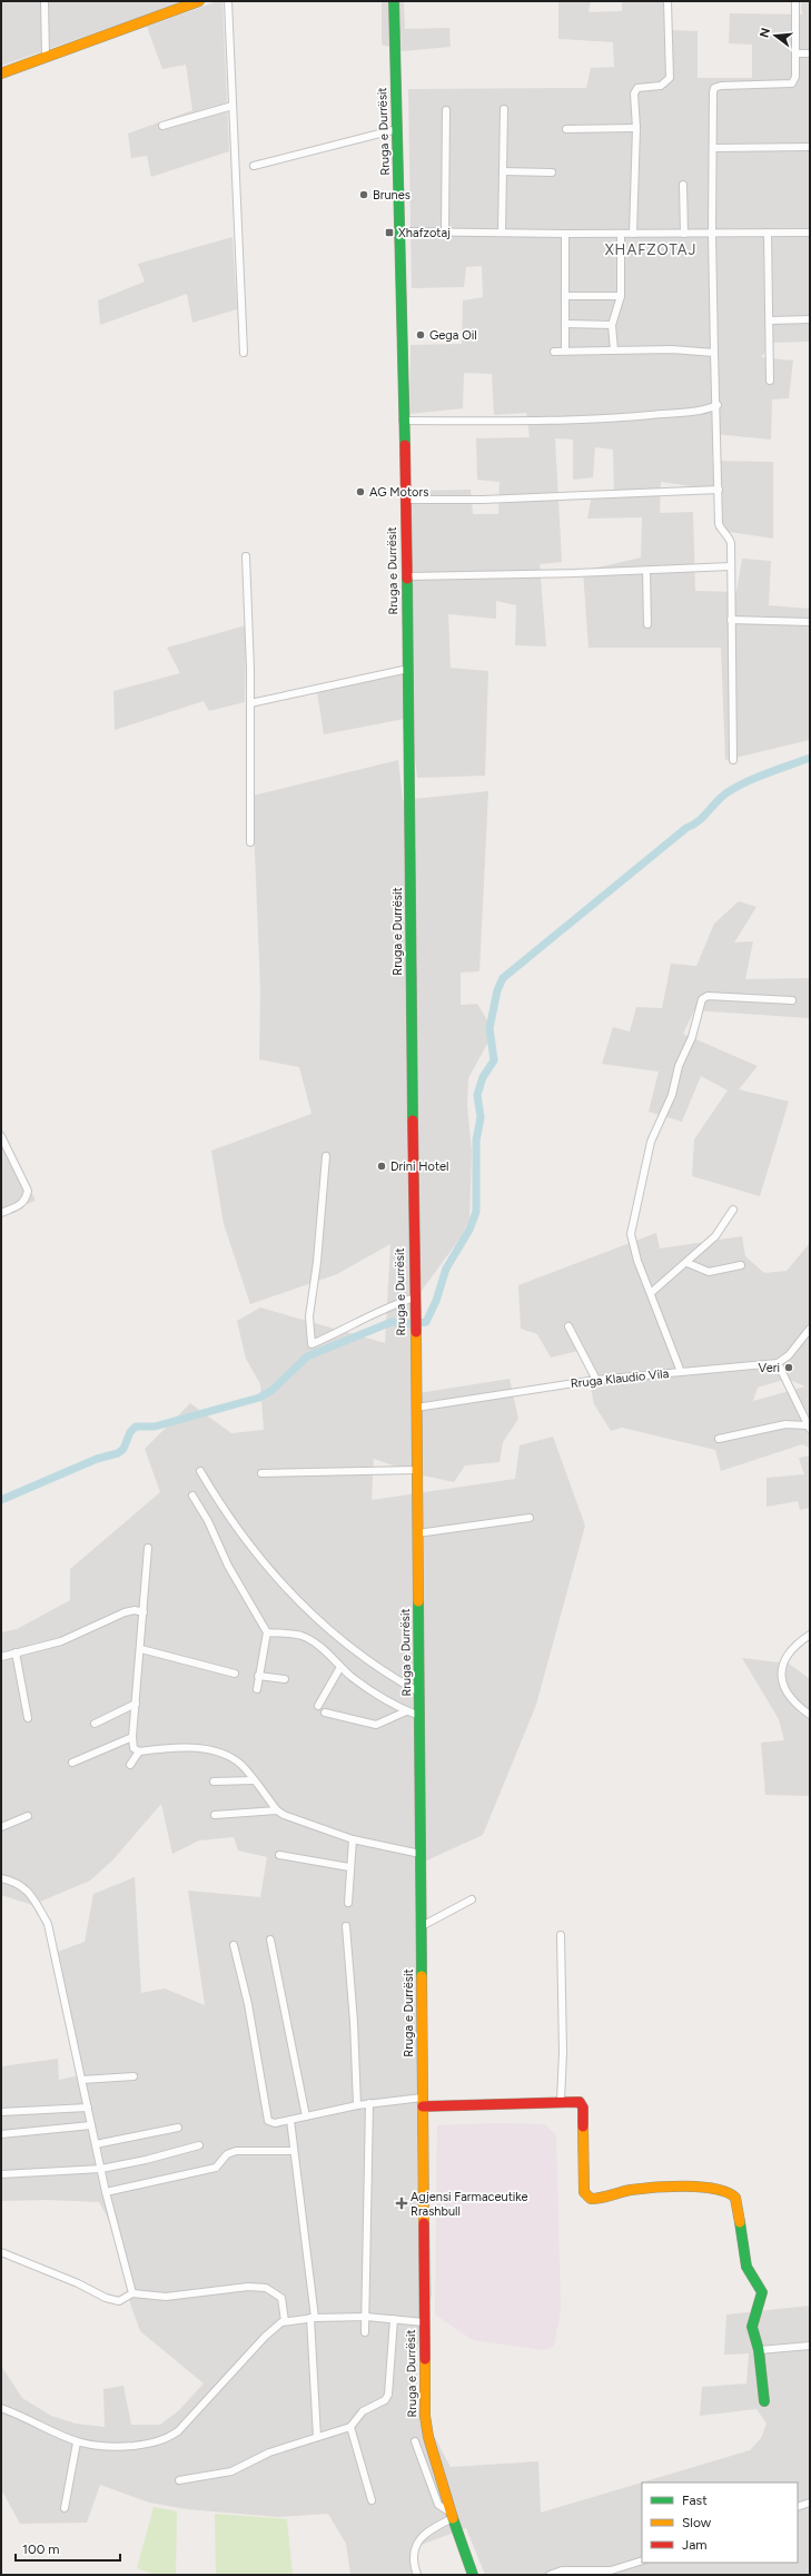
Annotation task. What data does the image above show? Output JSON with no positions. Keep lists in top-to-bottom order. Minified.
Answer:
{"streets":{"main road":["Rruga e Durrësit"],"street":["Rruga Klaudio Vila"]},"crossings":[["Rruga e Durrësit","Rruga Klaudio Vila"]],"districts":["XHAFZOTAJ"],"places":{"other":["Brunes","Gega Oil","AG Motors","Drini Hotel","Veri"],"transit":["Xhafzotaj"],"health":["Agjensi Farmaceutike Rrashbull"]},"legend":["Fast","Slow","Jam"],"scale_bar":"100 m","north":"left"}
